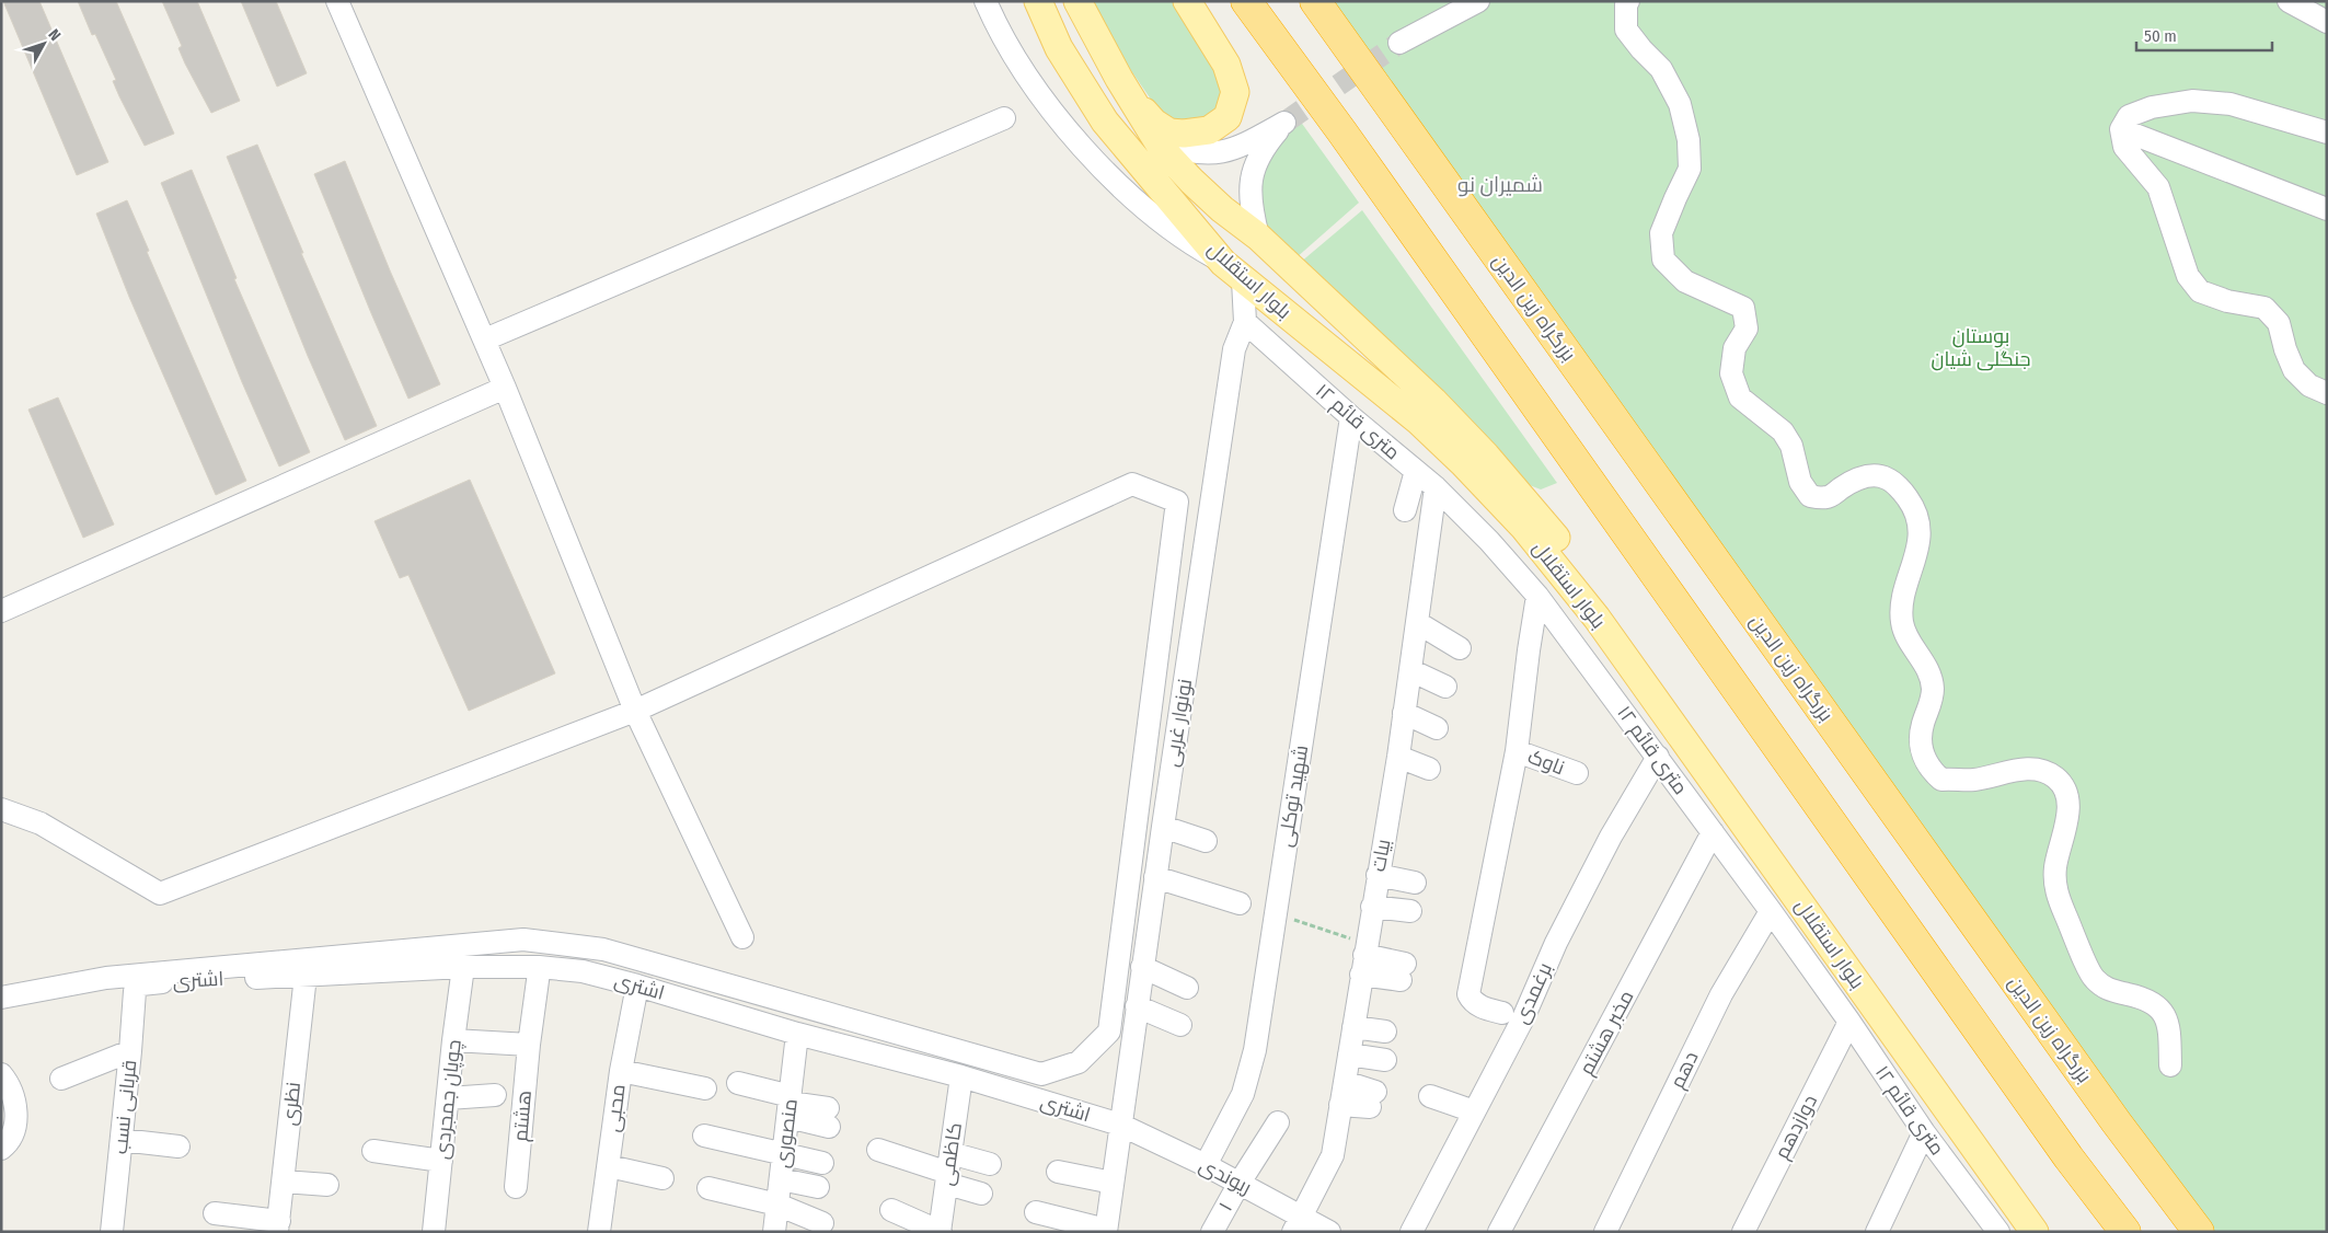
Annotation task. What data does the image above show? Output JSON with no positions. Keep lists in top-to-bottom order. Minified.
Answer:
{"streets":{"highway":["بزرگراه زین الدین"],"main road":["بلوار استقلال"],"street":["۱۲ متری قائم","نونوار غربی","ناوک","شهید توکلی","بیات","اشتری","برغمدی","مخبر هشتم","دهم","چوپان جمجردی","نظری","قربانی نسب","محبی","هشتم","دوازدهم","منصوری","کاظمی","ریوندی","۱"]},"crossings":[["۱۲ متری قائم","نونوار غربی"],["۱۲ متری قائم","شهید توکلی"],["۱۲ متری قائم","بیات"],["۱۲ متری قائم","برغمدی"],["۱۲ متری قائم","مخبر هشتم"],["۱۲ متری قائم","دهم"],["۱۲ متری قائم","دوازدهم"],["نونوار غربی","اشتری"],["نونوار غربی","ریوندی"],["ناوک","برغمدی"],["شهید توکلی","ریوندی"],["بیات","ریوندی"],["اشتری","چوپان جمجردی"],["اشتری","نظری"],["اشتری","قربانی نسب"],["اشتری","محبی"],["اشتری","منصوری"],["اشتری","کاظمی"],["اشتری","ریوندی"],["ریوندی","۱"]],"districts":["شمیران نو"],"parks":["بوستان جنگلی شیان"],"scale_bar":"50 m","north":"top right"}
